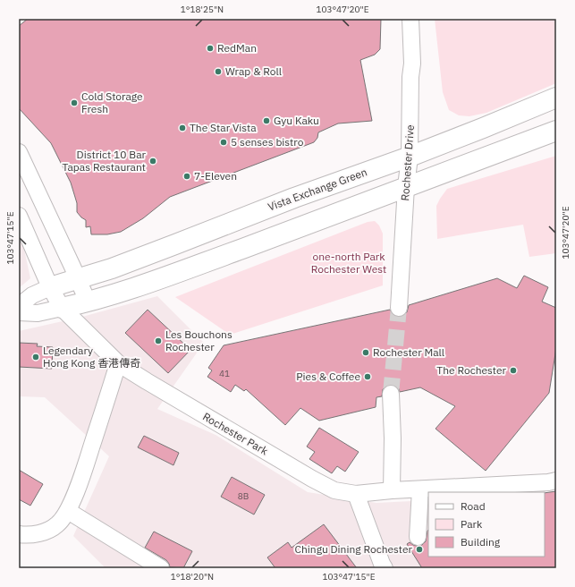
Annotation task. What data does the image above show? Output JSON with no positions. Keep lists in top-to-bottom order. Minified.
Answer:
{"streets":{"street":["Rochester Drive","Vista Exchange Green","Rochester Park"]},"crossings":[["Rochester Drive","Vista Exchange Green"]],"parks":["one-north Park Rochester West"],"places":["RedMan","Wrap & Roll","Cold Storage Fresh","Gyu Kaku","The Star Vista","5 senses bistro","District 10 Bar Tapas Restaurant","7-Eleven","Les Bouchons Rochester","Rochester Mall","Legendary Hong Kong 香港傳奇","The Rochester","Pies & Coffee","Chingu Dining Rochester"],"house_numbers":["41","8B"],"legend":["Road","Park","Building"],"coordinates":["1°18'25\"N","103°47'20\"E","103°47'15\"E","1°18'20\"N"]}
